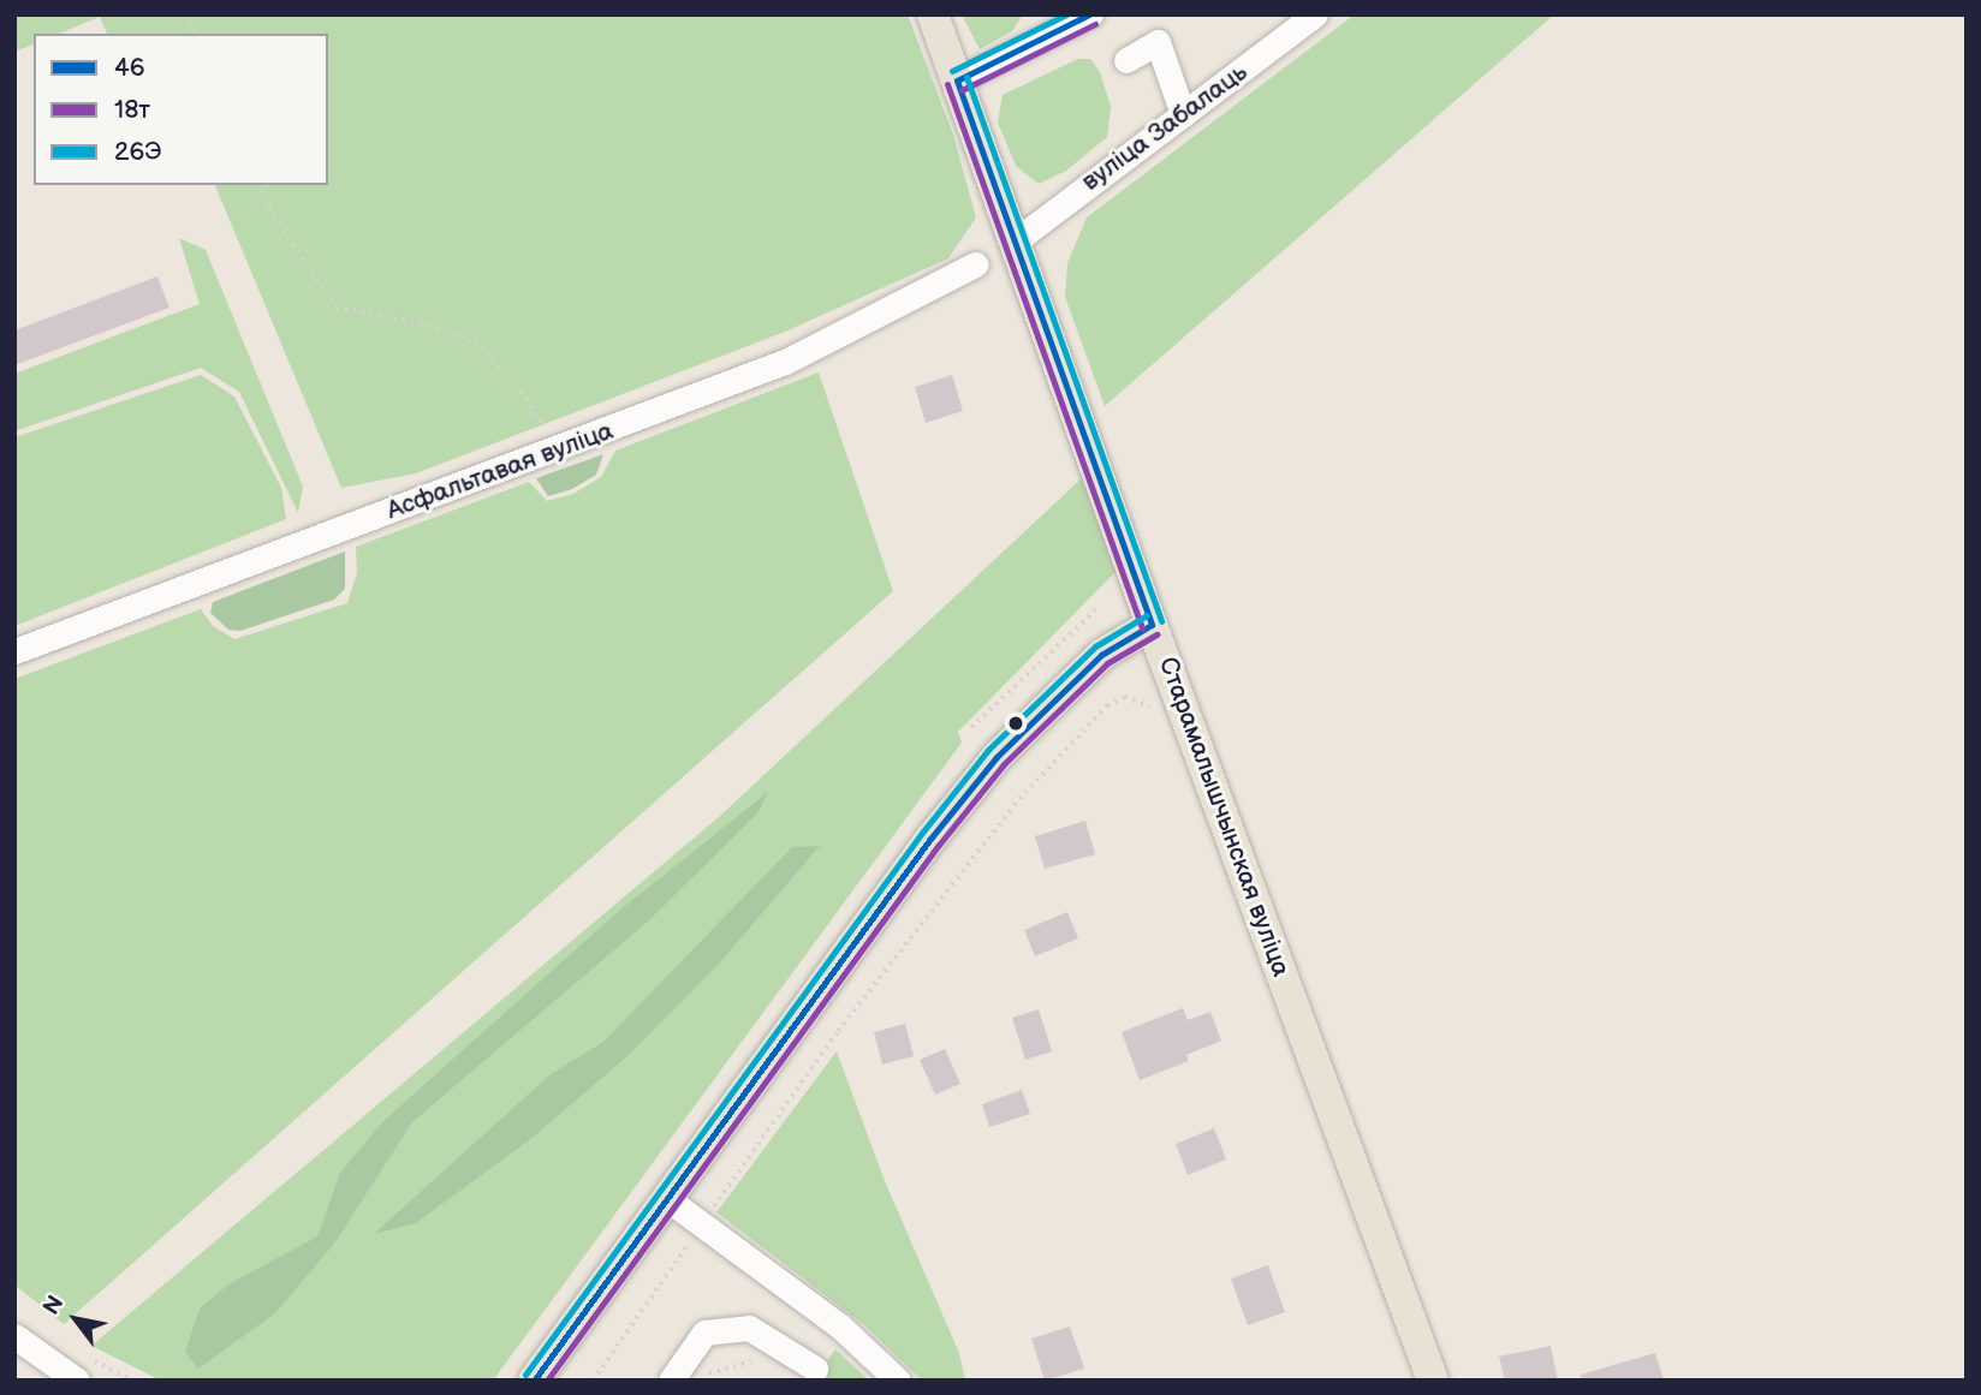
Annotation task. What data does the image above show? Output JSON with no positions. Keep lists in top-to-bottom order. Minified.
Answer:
{"streets":{"main road":["Старамалышчынская вуліца"],"street":["вуліца Забалаць","Асфальтавая вуліца"]},"crossings":[["вуліца Забалаць","Старамалышчынская вуліца"]],"lines":["transit line 46","transit line 26Э","transit line 18т"],"legend":["46","18т","26Э"],"north":"top left"}
